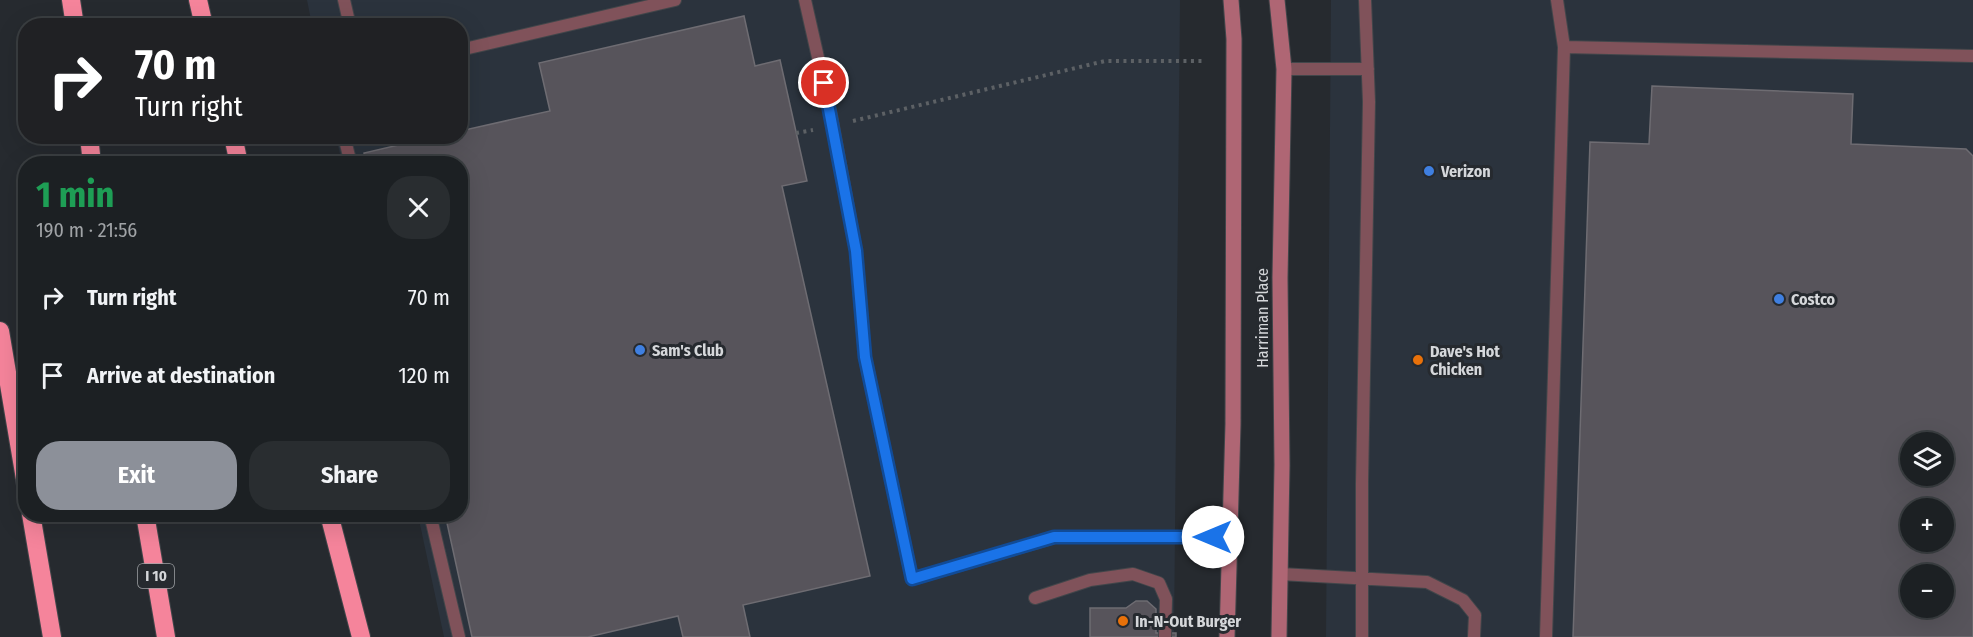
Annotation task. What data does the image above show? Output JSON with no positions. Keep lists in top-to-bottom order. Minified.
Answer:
{"streets":{"highway":["I 10"],"street":["Harriman Place"]},"places":["Verizon","Costco","Sam's Club","Dave's Hot Chicken","In-N-Out Burger"],"page":{"turn":["70 m","Turn right"],"heading":["1 min","190 m · 21:56"],"list":[{"name":"Turn right","value":"70 m"},{"name":"Arrive at destination","value":"120 m"}],"buttons":["Exit","Share"],"map_buttons":["+","−"]}}
